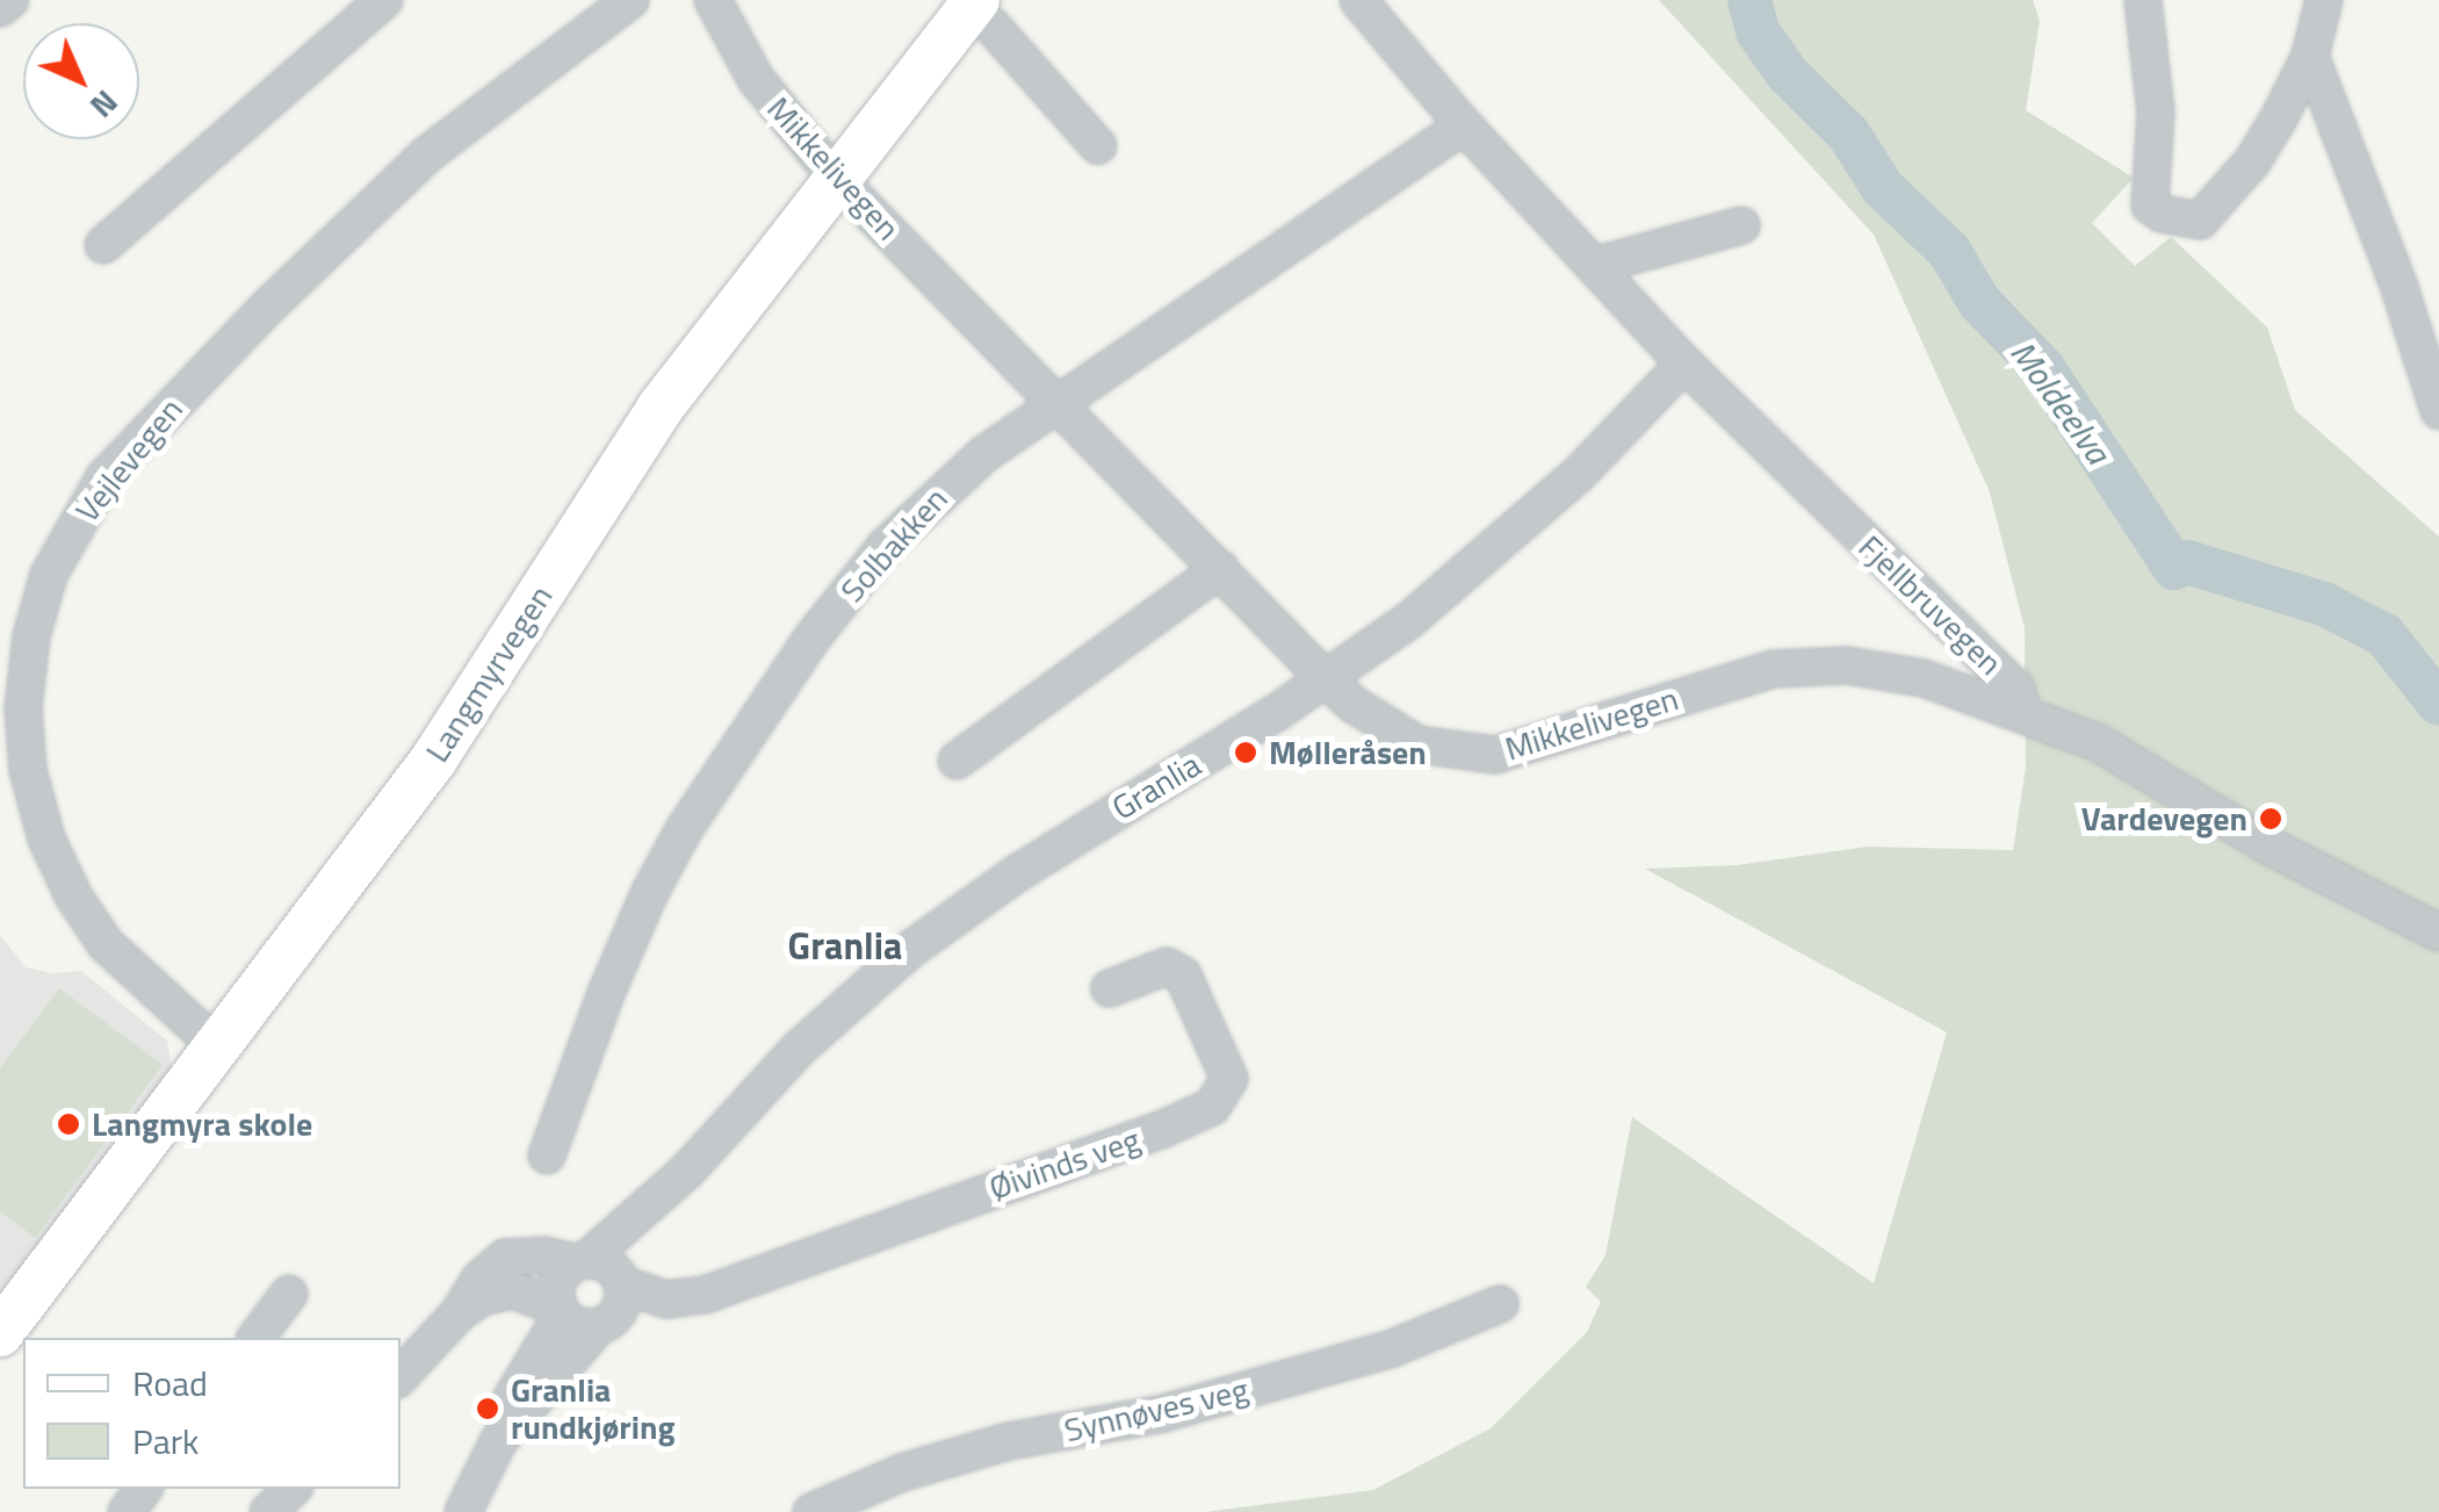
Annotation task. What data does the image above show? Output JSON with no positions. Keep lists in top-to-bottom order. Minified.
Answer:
{"streets":{"main road":["Langmyrvegen"],"street":["Mikkelivegen","Vejlevegen","Solbakken","Fjellbruvegen","Granlia","Øivinds veg","Synnøves veg"]},"crossings":[["Mikkelivegen","Solbakken"],["Mikkelivegen","Fjellbruvegen"],["Mikkelivegen","Langmyrvegen"],["Mikkelivegen","Granlia"],["Vejlevegen","Langmyrvegen"],["Solbakken","Fjellbruvegen"],["Fjellbruvegen","Granlia"],["Granlia","Øivinds veg"]],"districts":["Granlia"],"water":["Moldeelva"],"places":["Mølleråsen","Vardevegen","Langmyra skole","Granlia rundkjøring"],"legend":["Road","Park"],"north":"bottom right"}
